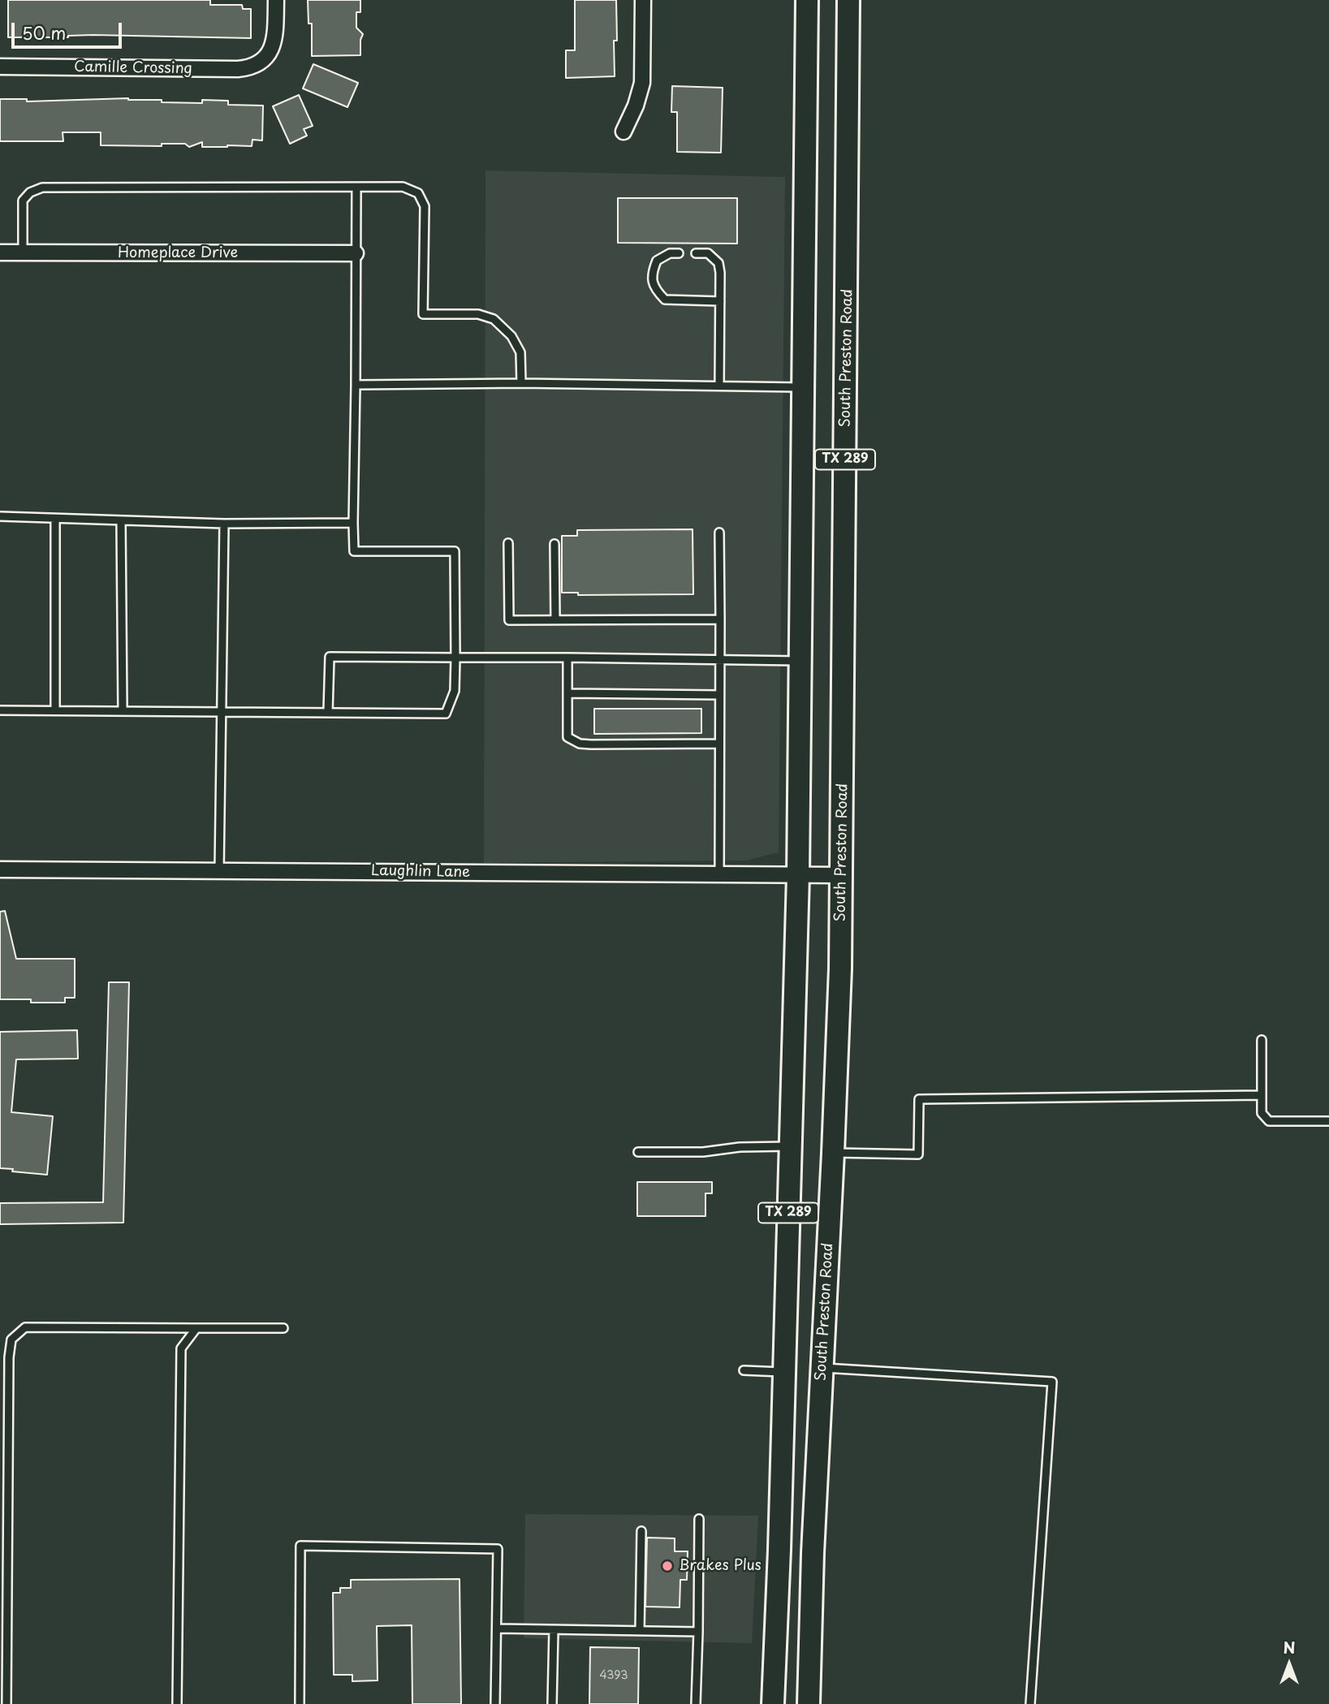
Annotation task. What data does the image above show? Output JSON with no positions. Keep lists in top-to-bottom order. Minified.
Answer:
{"streets":{"main road":["South Preston Road","TX 289"],"street":["Camille Crossing","Homeplace Drive","Laughlin Lane"]},"crossings":[["South Preston Road","Laughlin Lane"],["TX 289","Laughlin Lane"]],"places":["Brakes Plus"],"house_numbers":["4393"],"scale_bar":"50 m","north":"top"}
